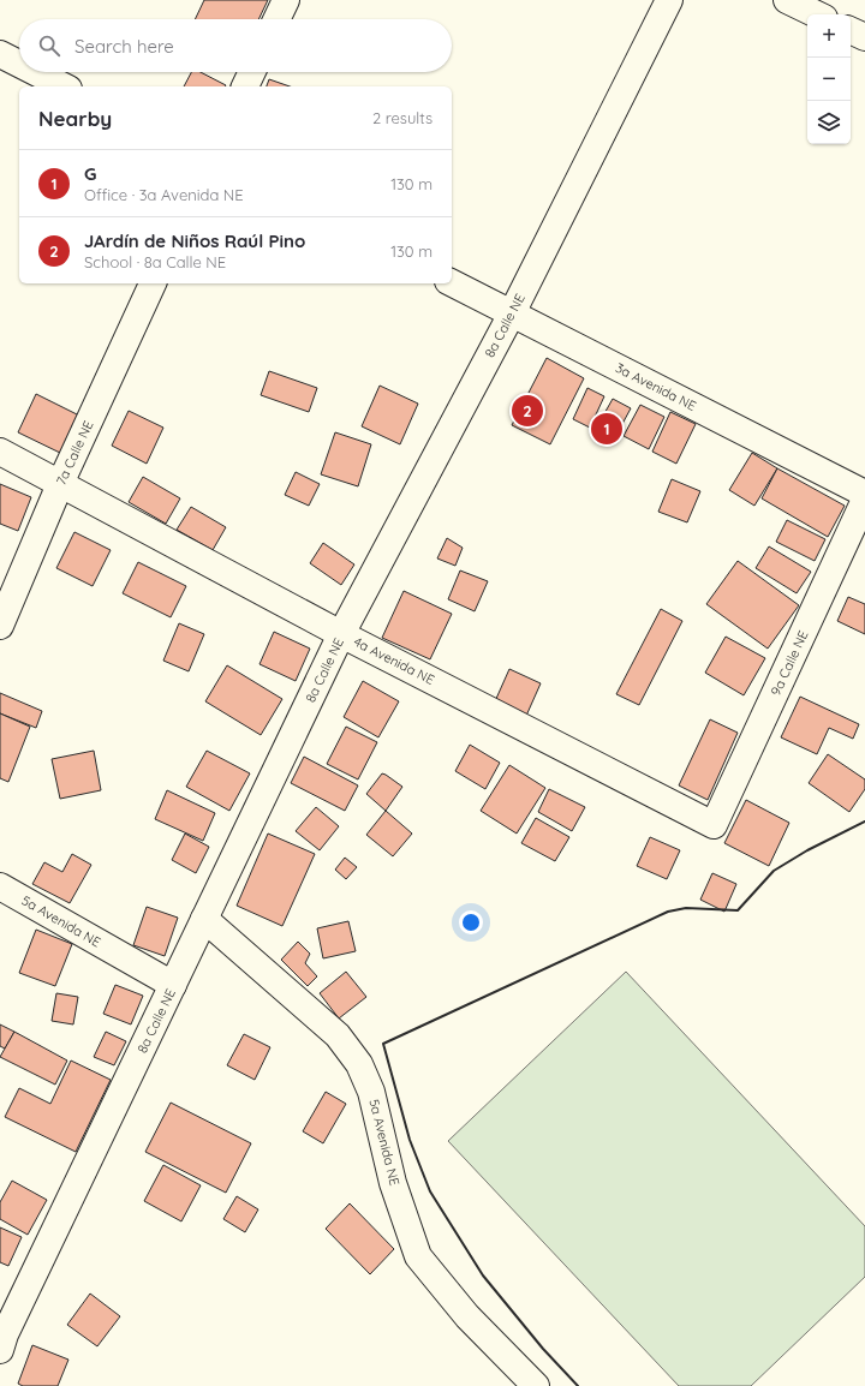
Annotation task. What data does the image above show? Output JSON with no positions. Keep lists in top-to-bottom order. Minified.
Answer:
{"streets":{"street":["8a Calle NE","3a Avenida NE","7a Calle NE","4a Avenida NE","9a Calle NE","5a Avenida NE"]},"crossings":[["8a Calle NE","3a Avenida NE"],["8a Calle NE","4a Avenida NE"],["8a Calle NE","5a Avenida NE"],["7a Calle NE","4a Avenida NE"],["4a Avenida NE","9a Calle NE"]],"page":{"map_buttons":["+","−"],"search":"Search here","heading":["Nearby","2 results"],"list":[{"mark":"1","name":"G","note":"Office · 3a Avenida NE","value":"130 m"},{"mark":"2","name":"JArdín de Niños Raúl Pino","note":"School · 8a Calle NE","value":"130 m"}],"pins":["2","1"]}}
